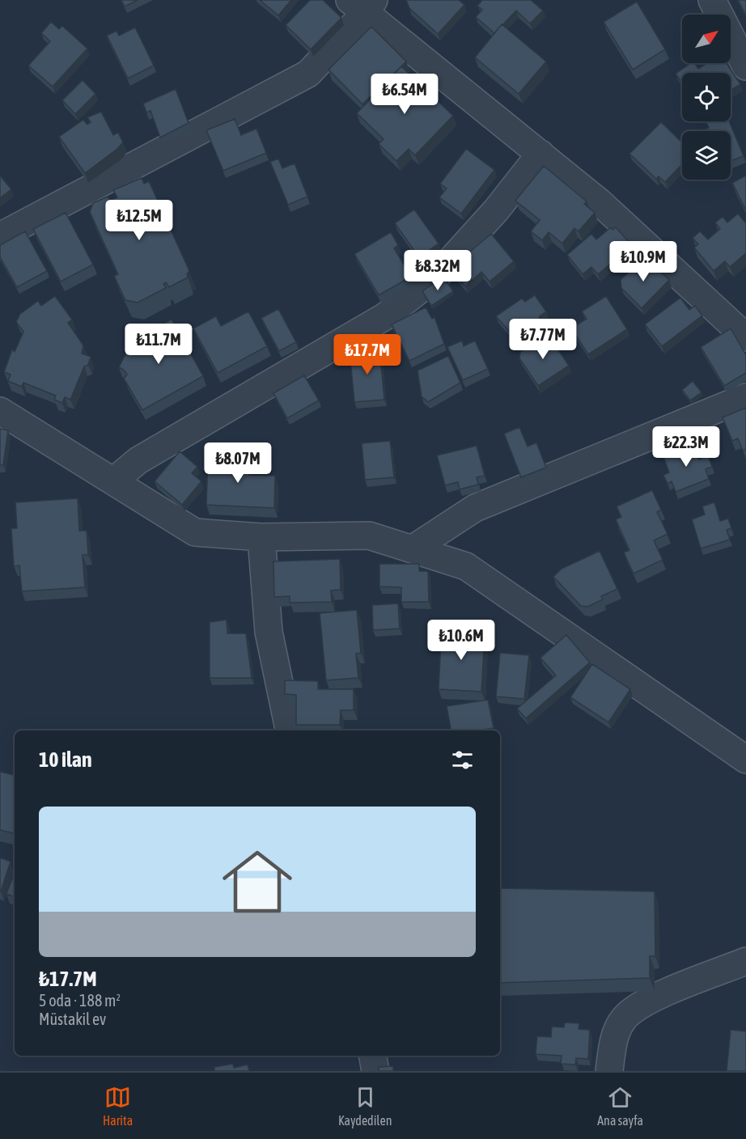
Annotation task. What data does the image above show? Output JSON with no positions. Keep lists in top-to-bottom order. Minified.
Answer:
{"north":"top right","page":{"price":["₺6.54M","₺12.5M","₺10.9M","₺8.32M","₺7.77M","₺11.7M","₺17.7M","₺22.3M","₺8.07M","₺10.6M"],"heading":"10 ilan","list":[{"name":"₺17.7M","note":"5 oda · 188 m² · Müstakil ev"}],"tabs":["Harita","Kaydedilen","Ana sayfa"]}}
